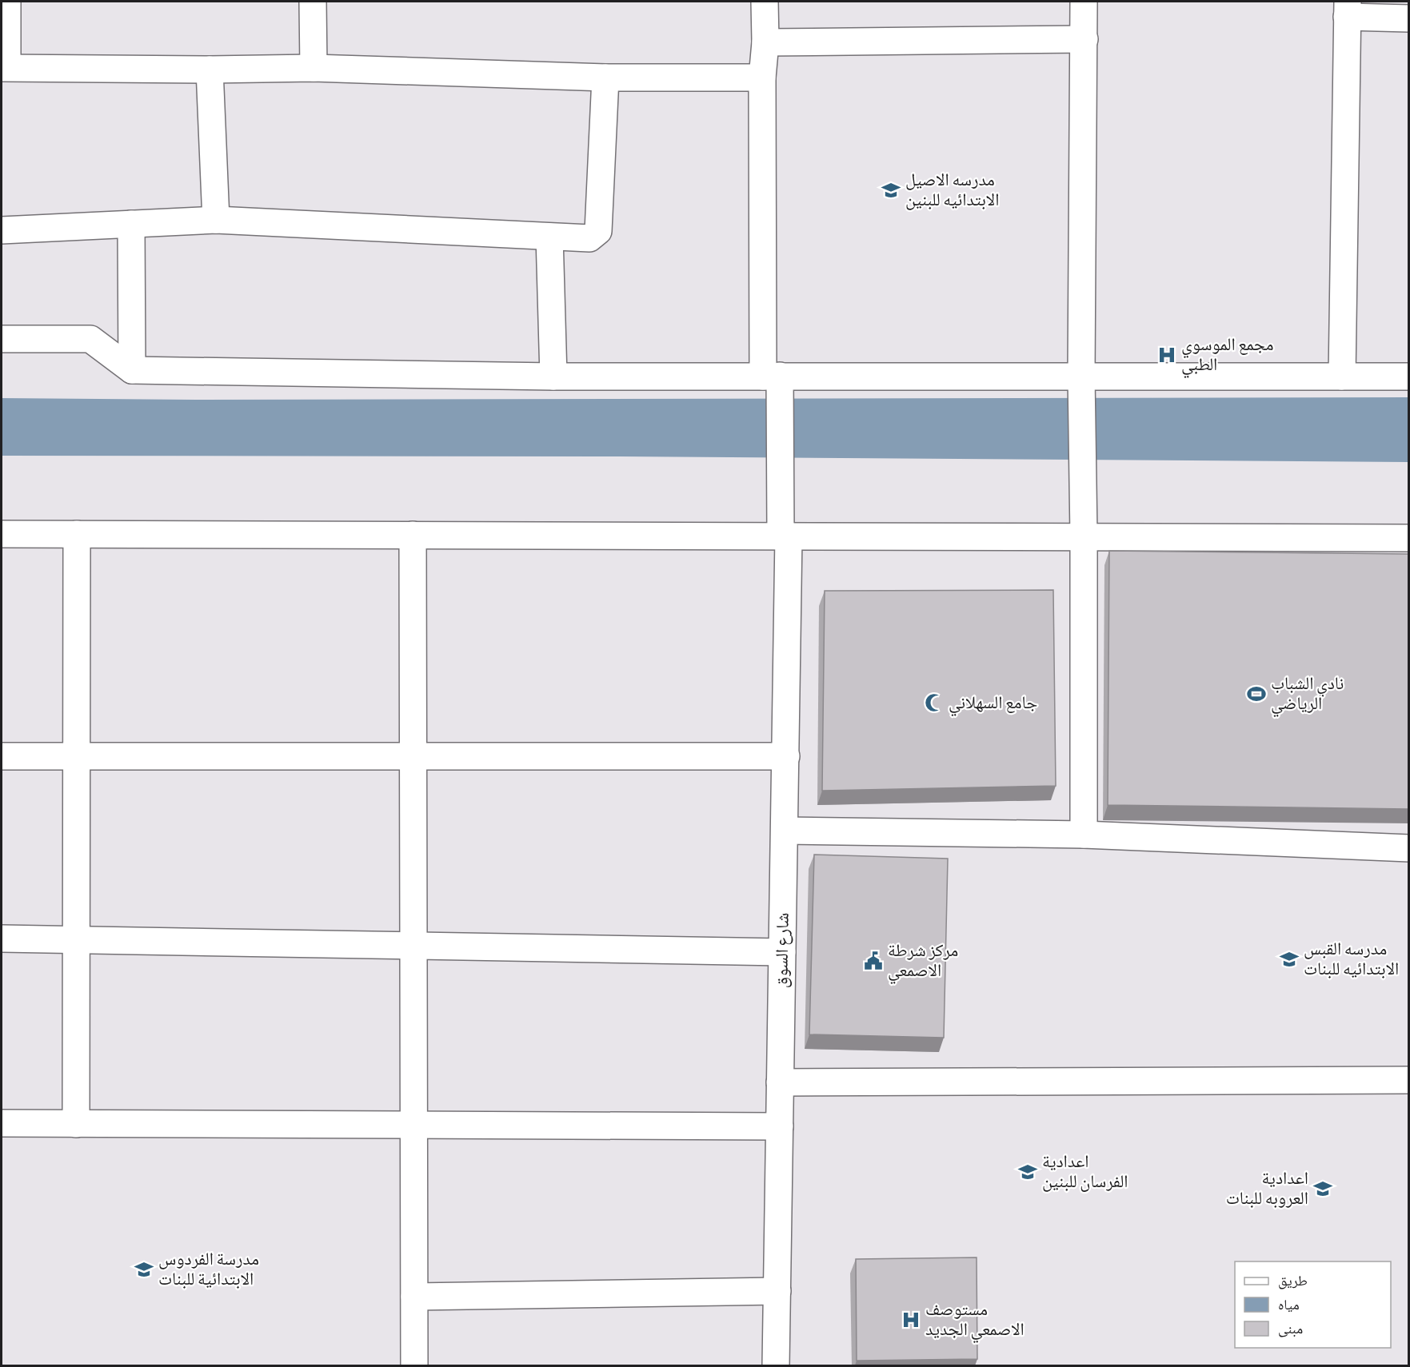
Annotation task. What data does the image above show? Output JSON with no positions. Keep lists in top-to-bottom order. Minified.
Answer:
{"streets":{"street":["شارع السوق"]},"places":{"school or university":["مدرسه الاصيل الابتدائيه للبنين","مدرسه القبس الابتدائيه للبنات","اعدادية الفرسان للبنين","اعدادية العروبه للبنات","مدرسة الفردوس الابتدائية للبنات"],"hospital":["مجمع الموسوي الطبي","مستوصف الاصمعي الجديد"],"sports":["نادي الشباب الرياضي"],"mosque":["جامع السهلاني"],"public building":["مركز شرطة الاصمعي"]},"legend":["طريق","مياه","مبنى"]}
